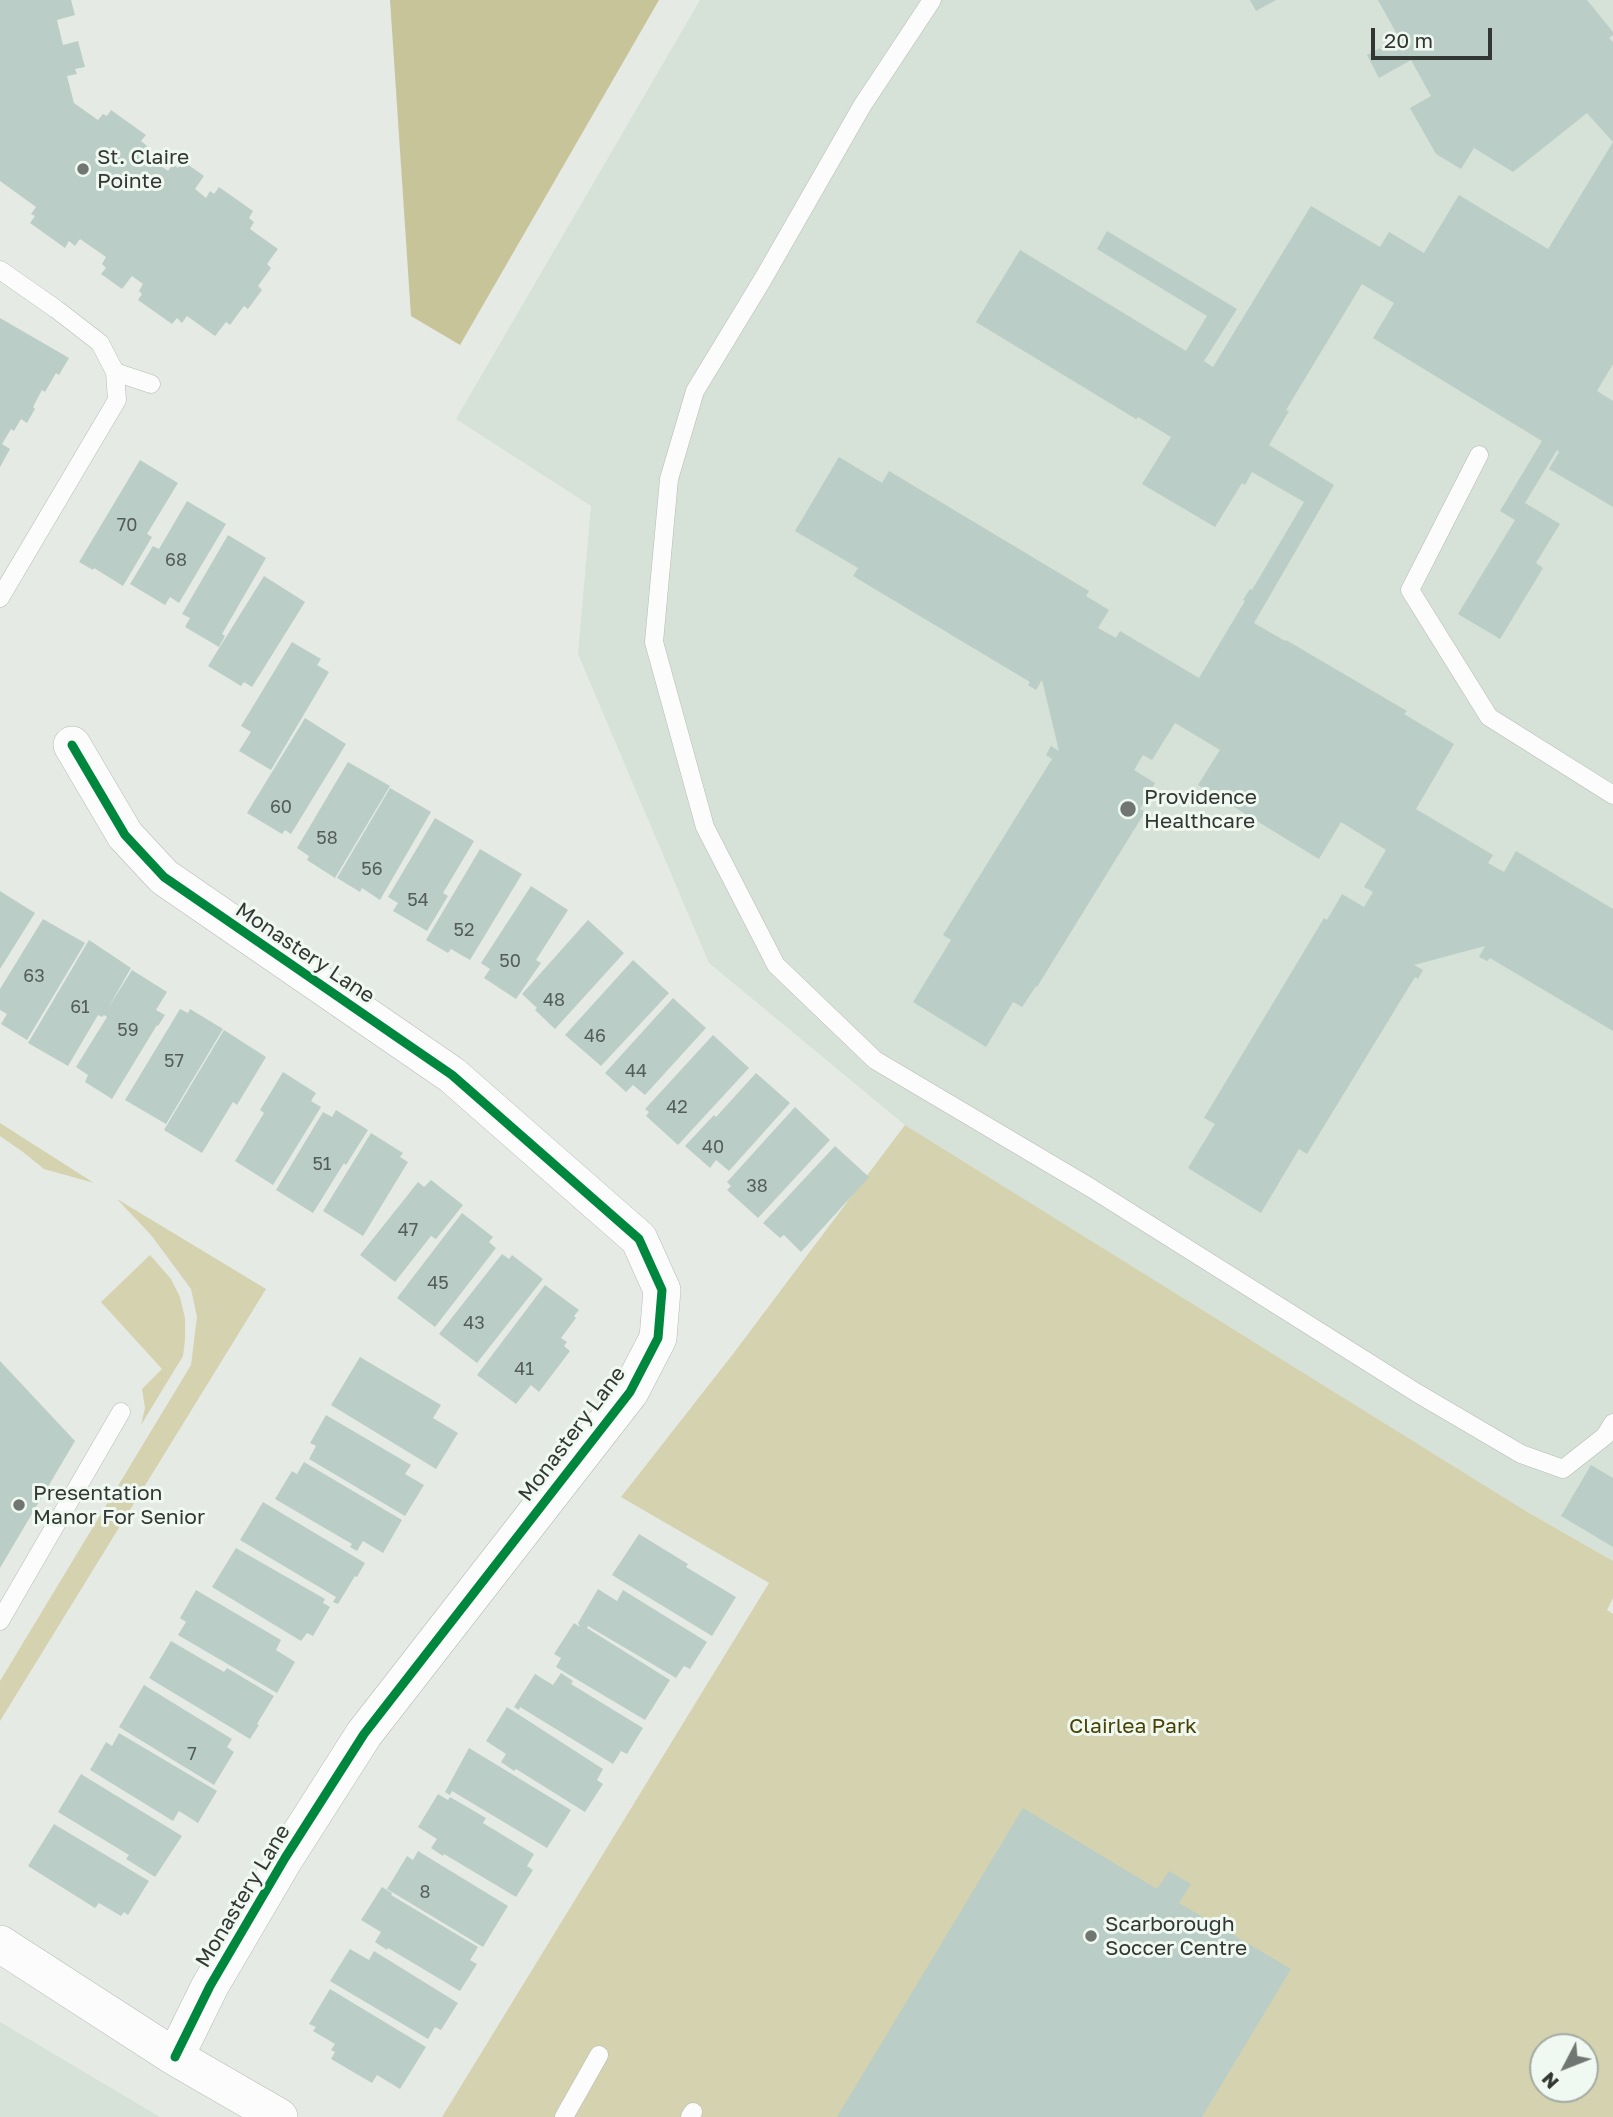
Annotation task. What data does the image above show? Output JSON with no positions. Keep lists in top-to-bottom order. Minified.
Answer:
{"streets":{"street":["Monastery Lane"]},"parks":["Clairlea Park"],"places":["St. Claire Pointe","Providence Healthcare","Presentation Manor For Senior","Scarborough Soccer Centre"],"house_numbers":["70","68","60","58","56","54","52","50","63","48","61","59","46","57","44","42","40","51","38","47","45","43","41","7","8"],"scale_bar":"20 m","north":"bottom left"}
